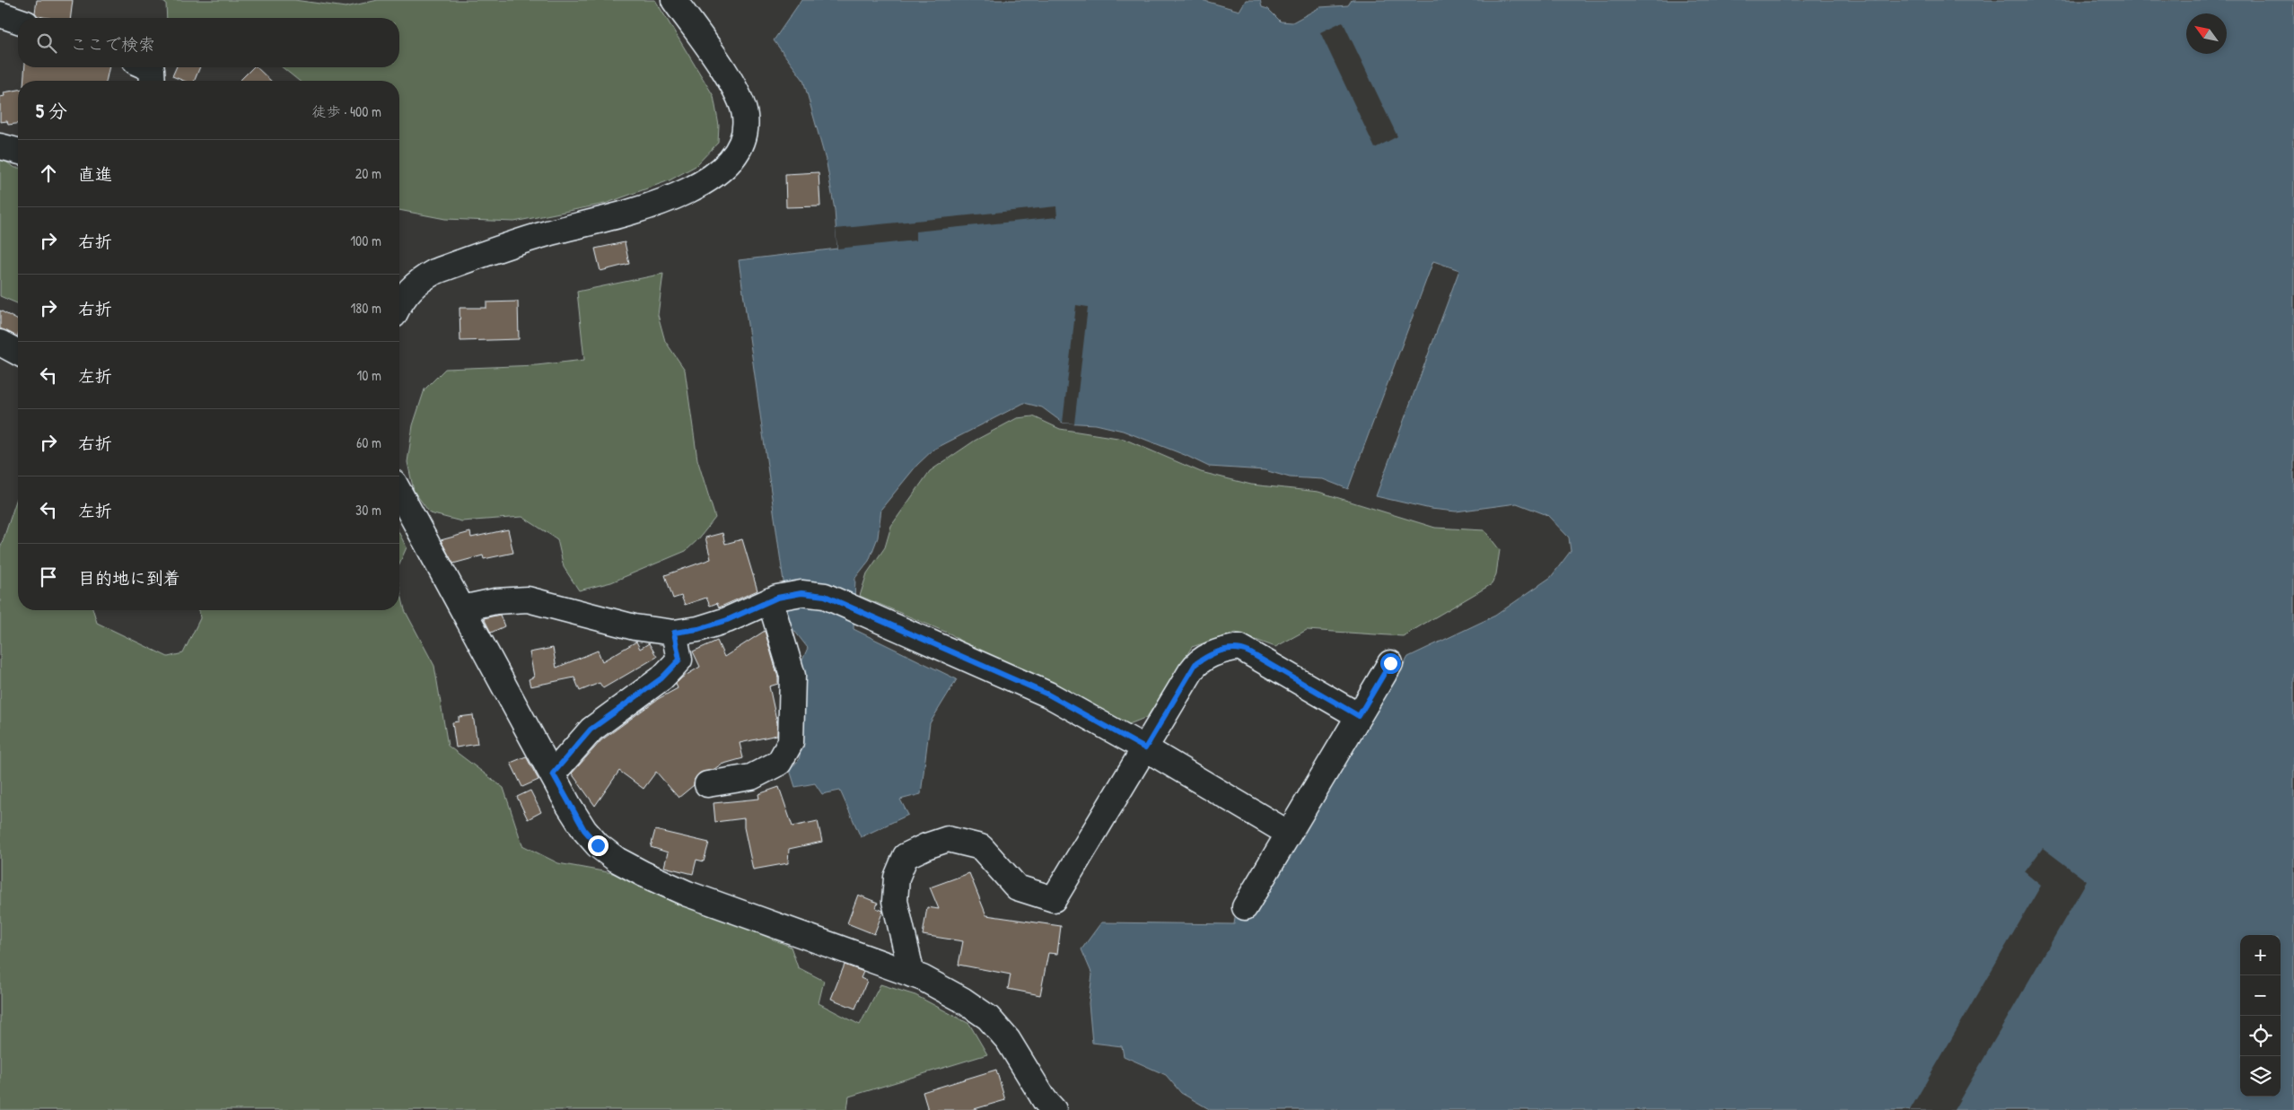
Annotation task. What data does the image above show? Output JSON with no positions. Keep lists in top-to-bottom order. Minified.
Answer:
{"north":"top left","page":{"search":"ここで検索","heading":["5 分","徒歩 · 400 m"],"list":[["直進","20 m"],["右折","100 m"],["右折","180 m"],["左折","10 m"],["右折","60 m"],["左折","30 m"],"目的地に到着"],"map_buttons":["+","−"]}}
